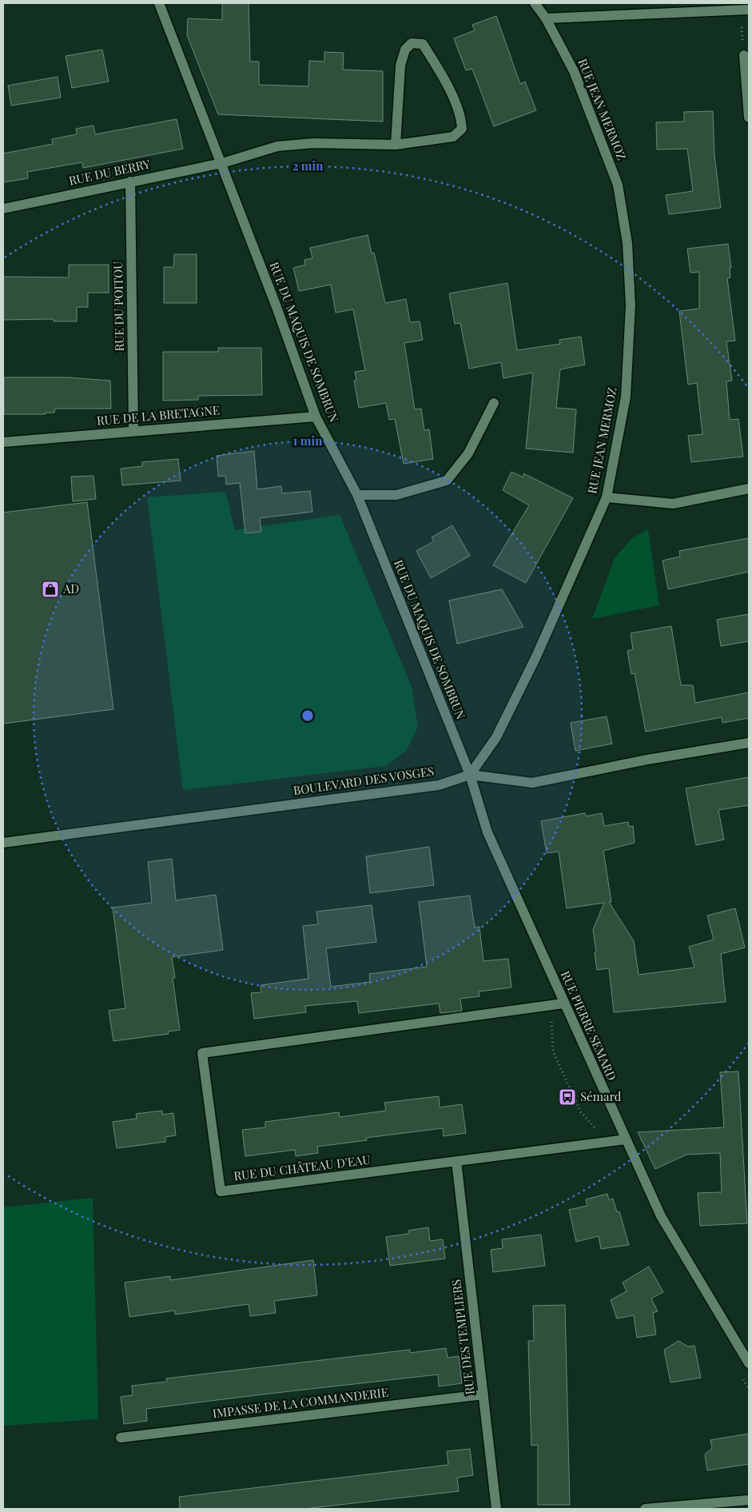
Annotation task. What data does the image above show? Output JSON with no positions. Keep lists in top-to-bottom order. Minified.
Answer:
{"streets":{"street":["RUE JEAN MERMOZ","RUE DU BERRY","RUE DU POITOU","RUE DU MAQUIS DE SOMBRUN","RUE DE LA BRETAGNE","BOULEVARD DES VOSGES","RUE PIERRE SEMARD","RUE DU CHÂTEAU D'EAU","RUE DES TEMPLIERS","IMPASSE DE LA COMMANDERIE"]},"crossings":[["RUE JEAN MERMOZ","RUE DU MAQUIS DE SOMBRUN"],["RUE JEAN MERMOZ","BOULEVARD DES VOSGES"],["RUE JEAN MERMOZ","RUE PIERRE SEMARD"],["RUE DU BERRY","RUE DU POITOU"],["RUE DU BERRY","RUE DU MAQUIS DE SOMBRUN"],["RUE DU POITOU","RUE DE LA BRETAGNE"],["RUE DU MAQUIS DE SOMBRUN","RUE DE LA BRETAGNE"],["RUE DU MAQUIS DE SOMBRUN","BOULEVARD DES VOSGES"],["RUE DU MAQUIS DE SOMBRUN","RUE PIERRE SEMARD"],["BOULEVARD DES VOSGES","RUE PIERRE SEMARD"],["RUE PIERRE SEMARD","RUE DU CHÂTEAU D'EAU"],["RUE DU CHÂTEAU D'EAU","RUE DES TEMPLIERS"],["RUE DES TEMPLIERS","IMPASSE DE LA COMMANDERIE"]],"places":{"shop":["AD"],"bus stop":["Sémard"]},"rings":["2 min","1 min"]}
